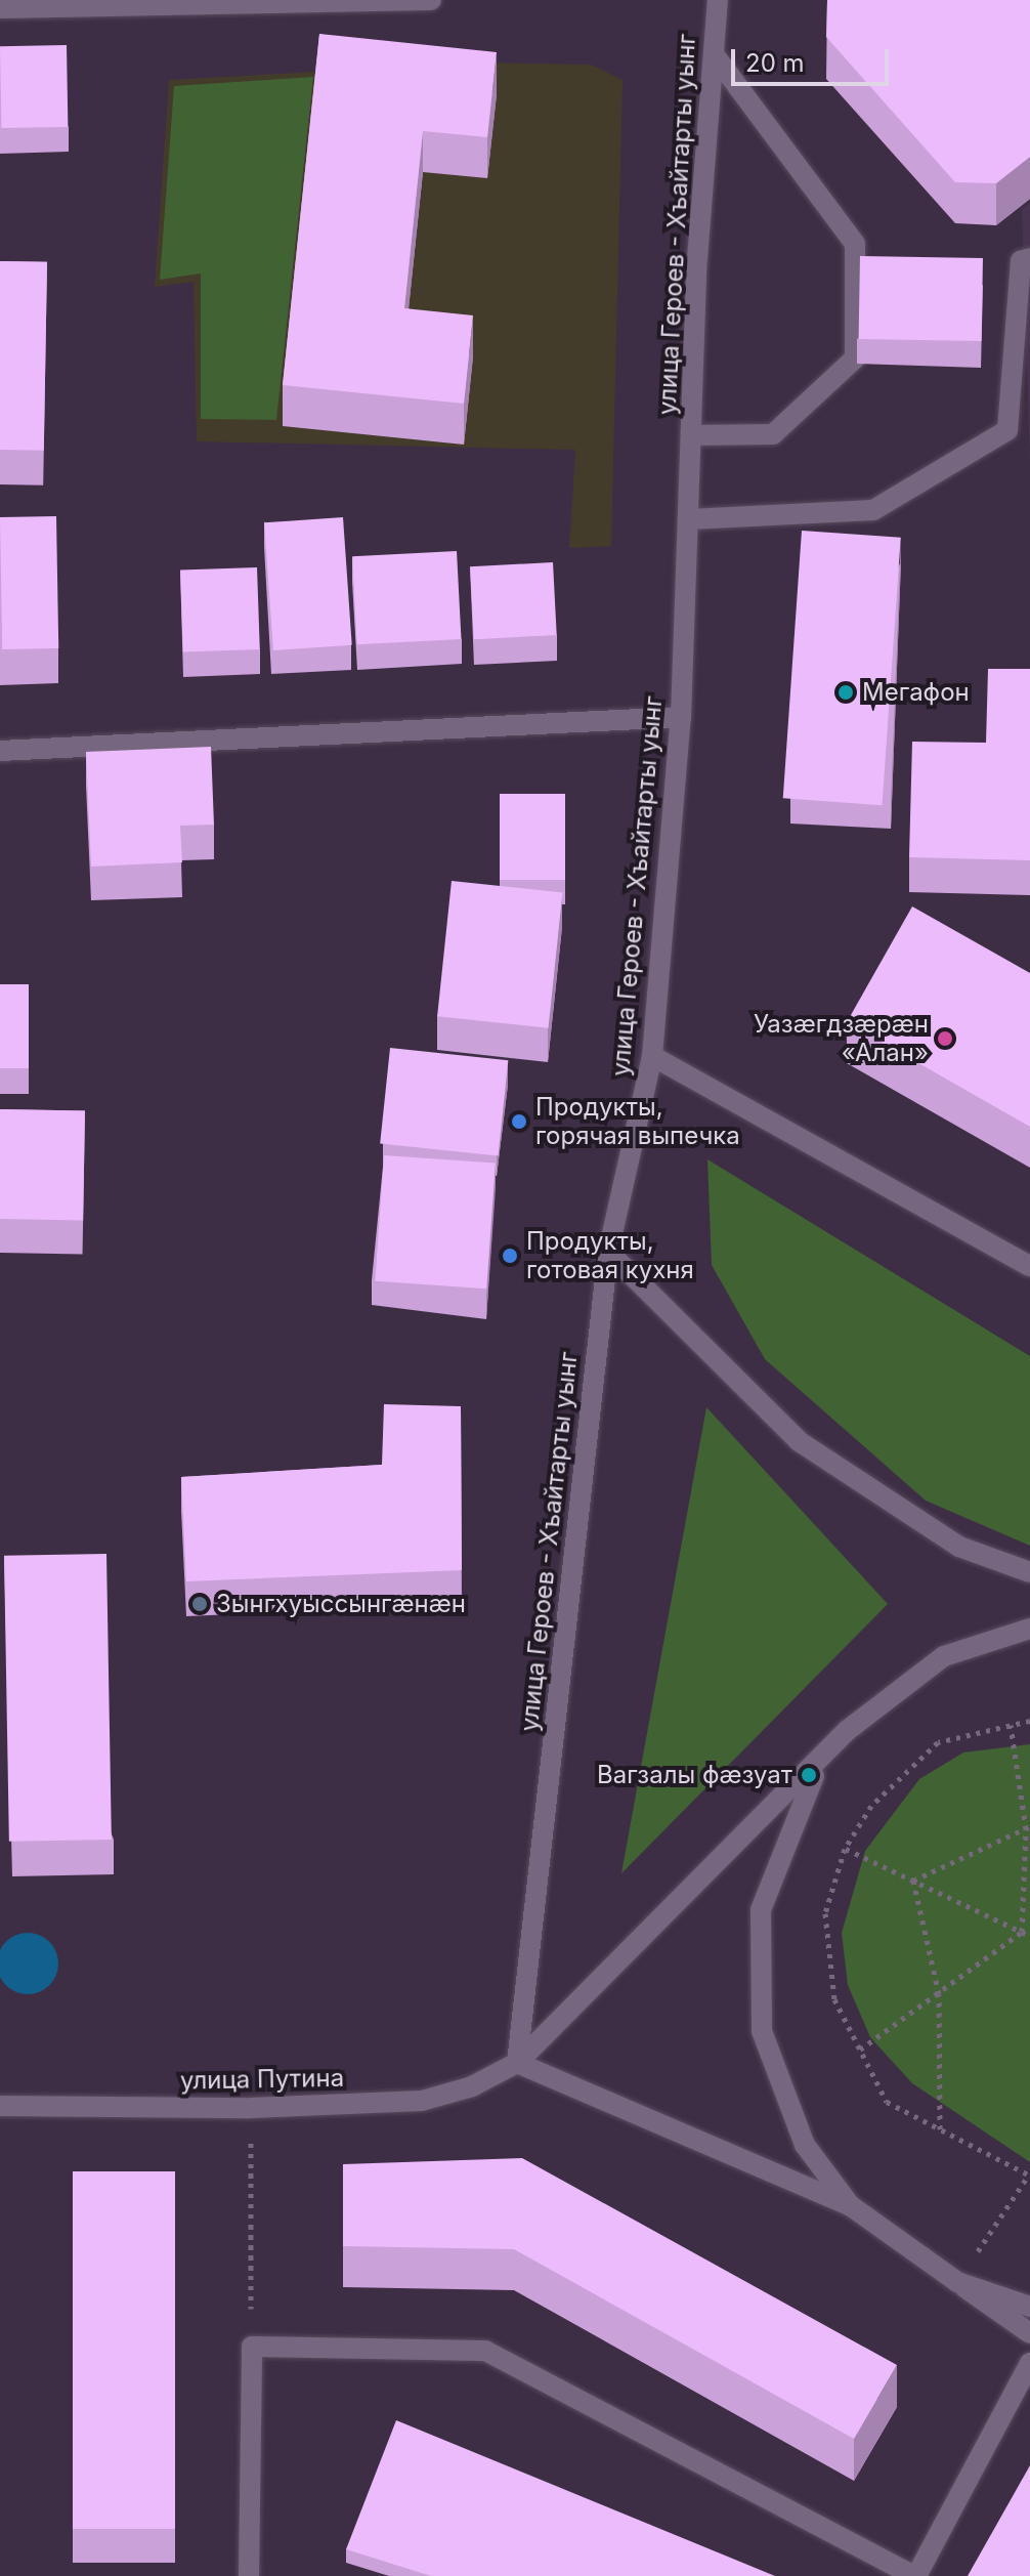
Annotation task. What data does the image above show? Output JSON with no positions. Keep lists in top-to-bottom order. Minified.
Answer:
{"streets":{"street":["улица Героев - Хъайтарты уынг","улица Путина"]},"crossings":[["улица Героев - Хъайтарты уынг","улица Путина"]],"places":["Мегафон","Уазæгдзæрæн «Алан»","Продукты, горячая выпечка","Продукты, готовая кухня","Зынгхуыссынгæнæн","Вагзалы фæзуат"],"scale_bar":"20 m"}
